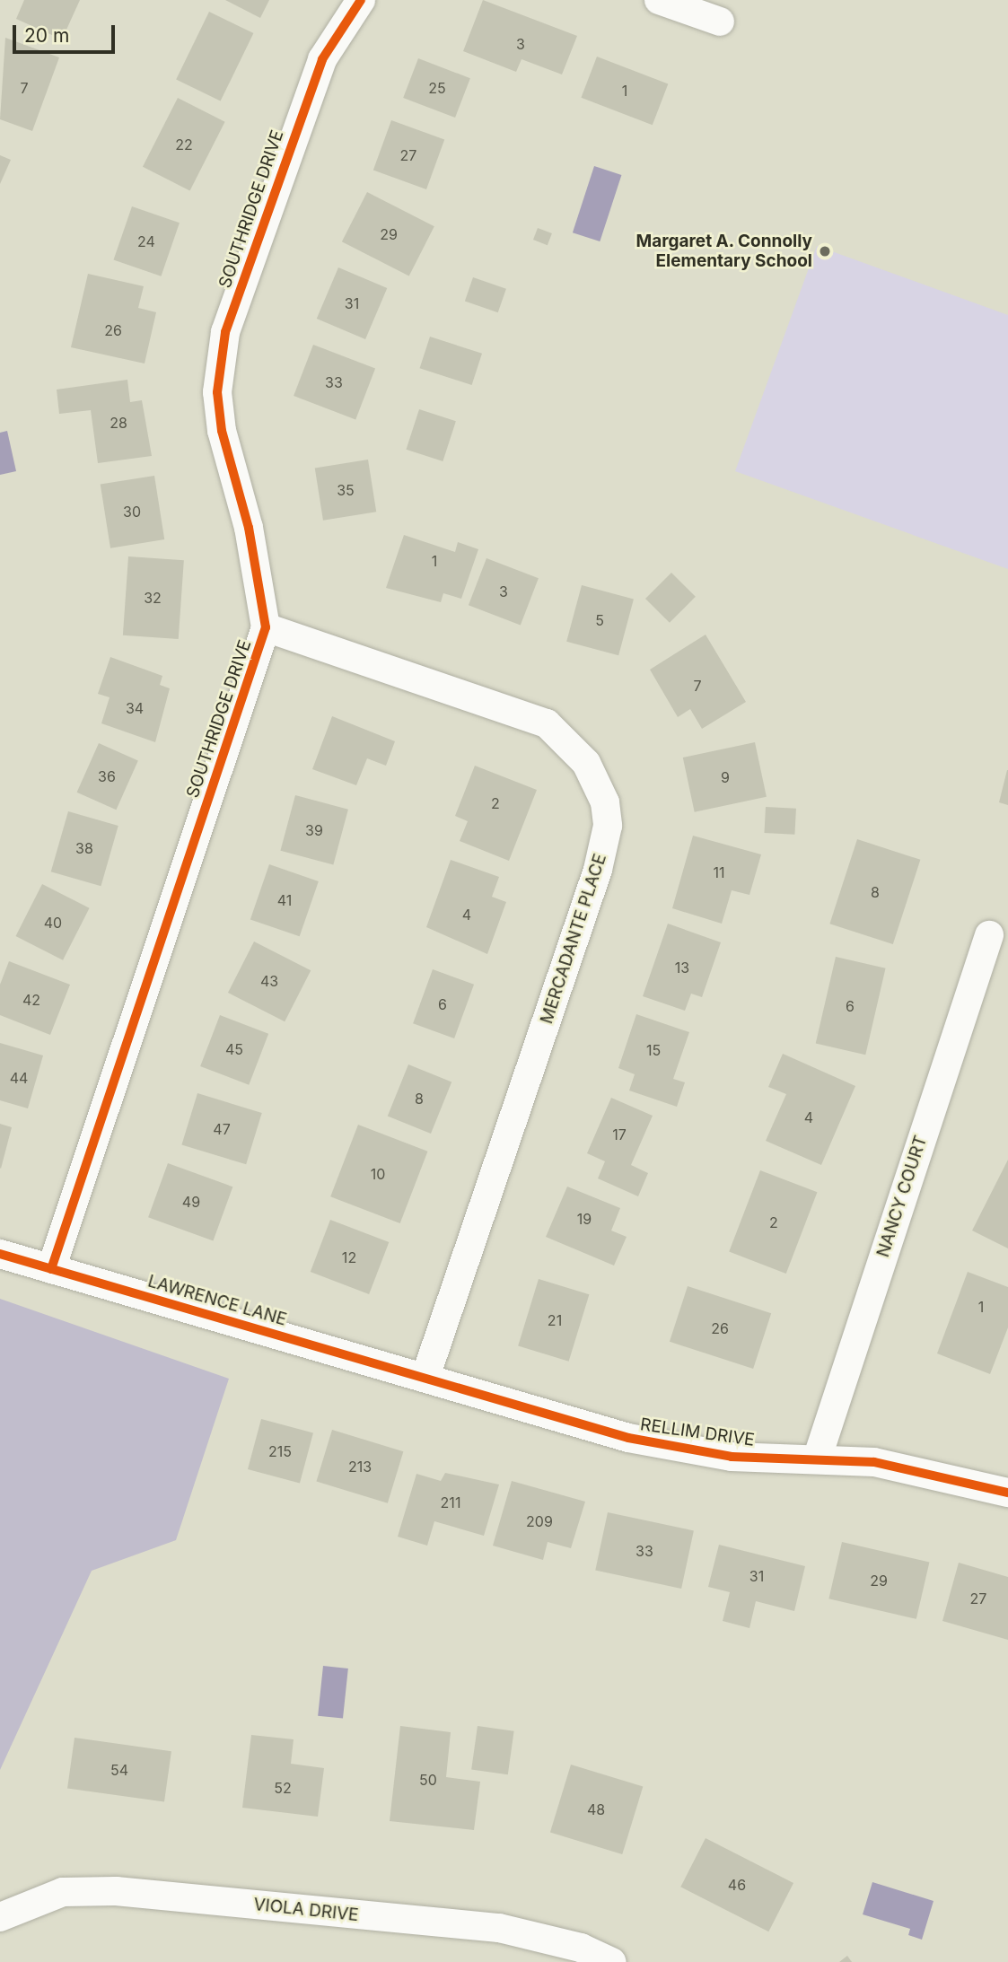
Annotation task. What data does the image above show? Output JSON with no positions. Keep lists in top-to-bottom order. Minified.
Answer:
{"streets":{"street":["SOUTHRIDGE DRIVE","MERCADANTE PLACE","NANCY COURT","LAWRENCE LANE","RELLIM DRIVE","VIOLA DRIVE"]},"crossings":[["SOUTHRIDGE DRIVE","MERCADANTE PLACE"],["SOUTHRIDGE DRIVE","LAWRENCE LANE"],["MERCADANTE PLACE","LAWRENCE LANE"],["MERCADANTE PLACE","RELLIM DRIVE"],["NANCY COURT","RELLIM DRIVE"],["LAWRENCE LANE","RELLIM DRIVE"]],"places":["Margaret A. Connolly Elementary School"],"house_numbers":["3","7","25","1","22","27","29","24","31","26","33","28","35","30","1","3","32","5","7","34","36","9","2","39","38","11","8","41","4","40","13","43","42","6","6","45","15","44","8","4","47","17","10","49","19","2","12","1","21","26","215","213","211","209","33","31","29","27","54","50","52","48","46"],"scale_bar":"20 m"}
